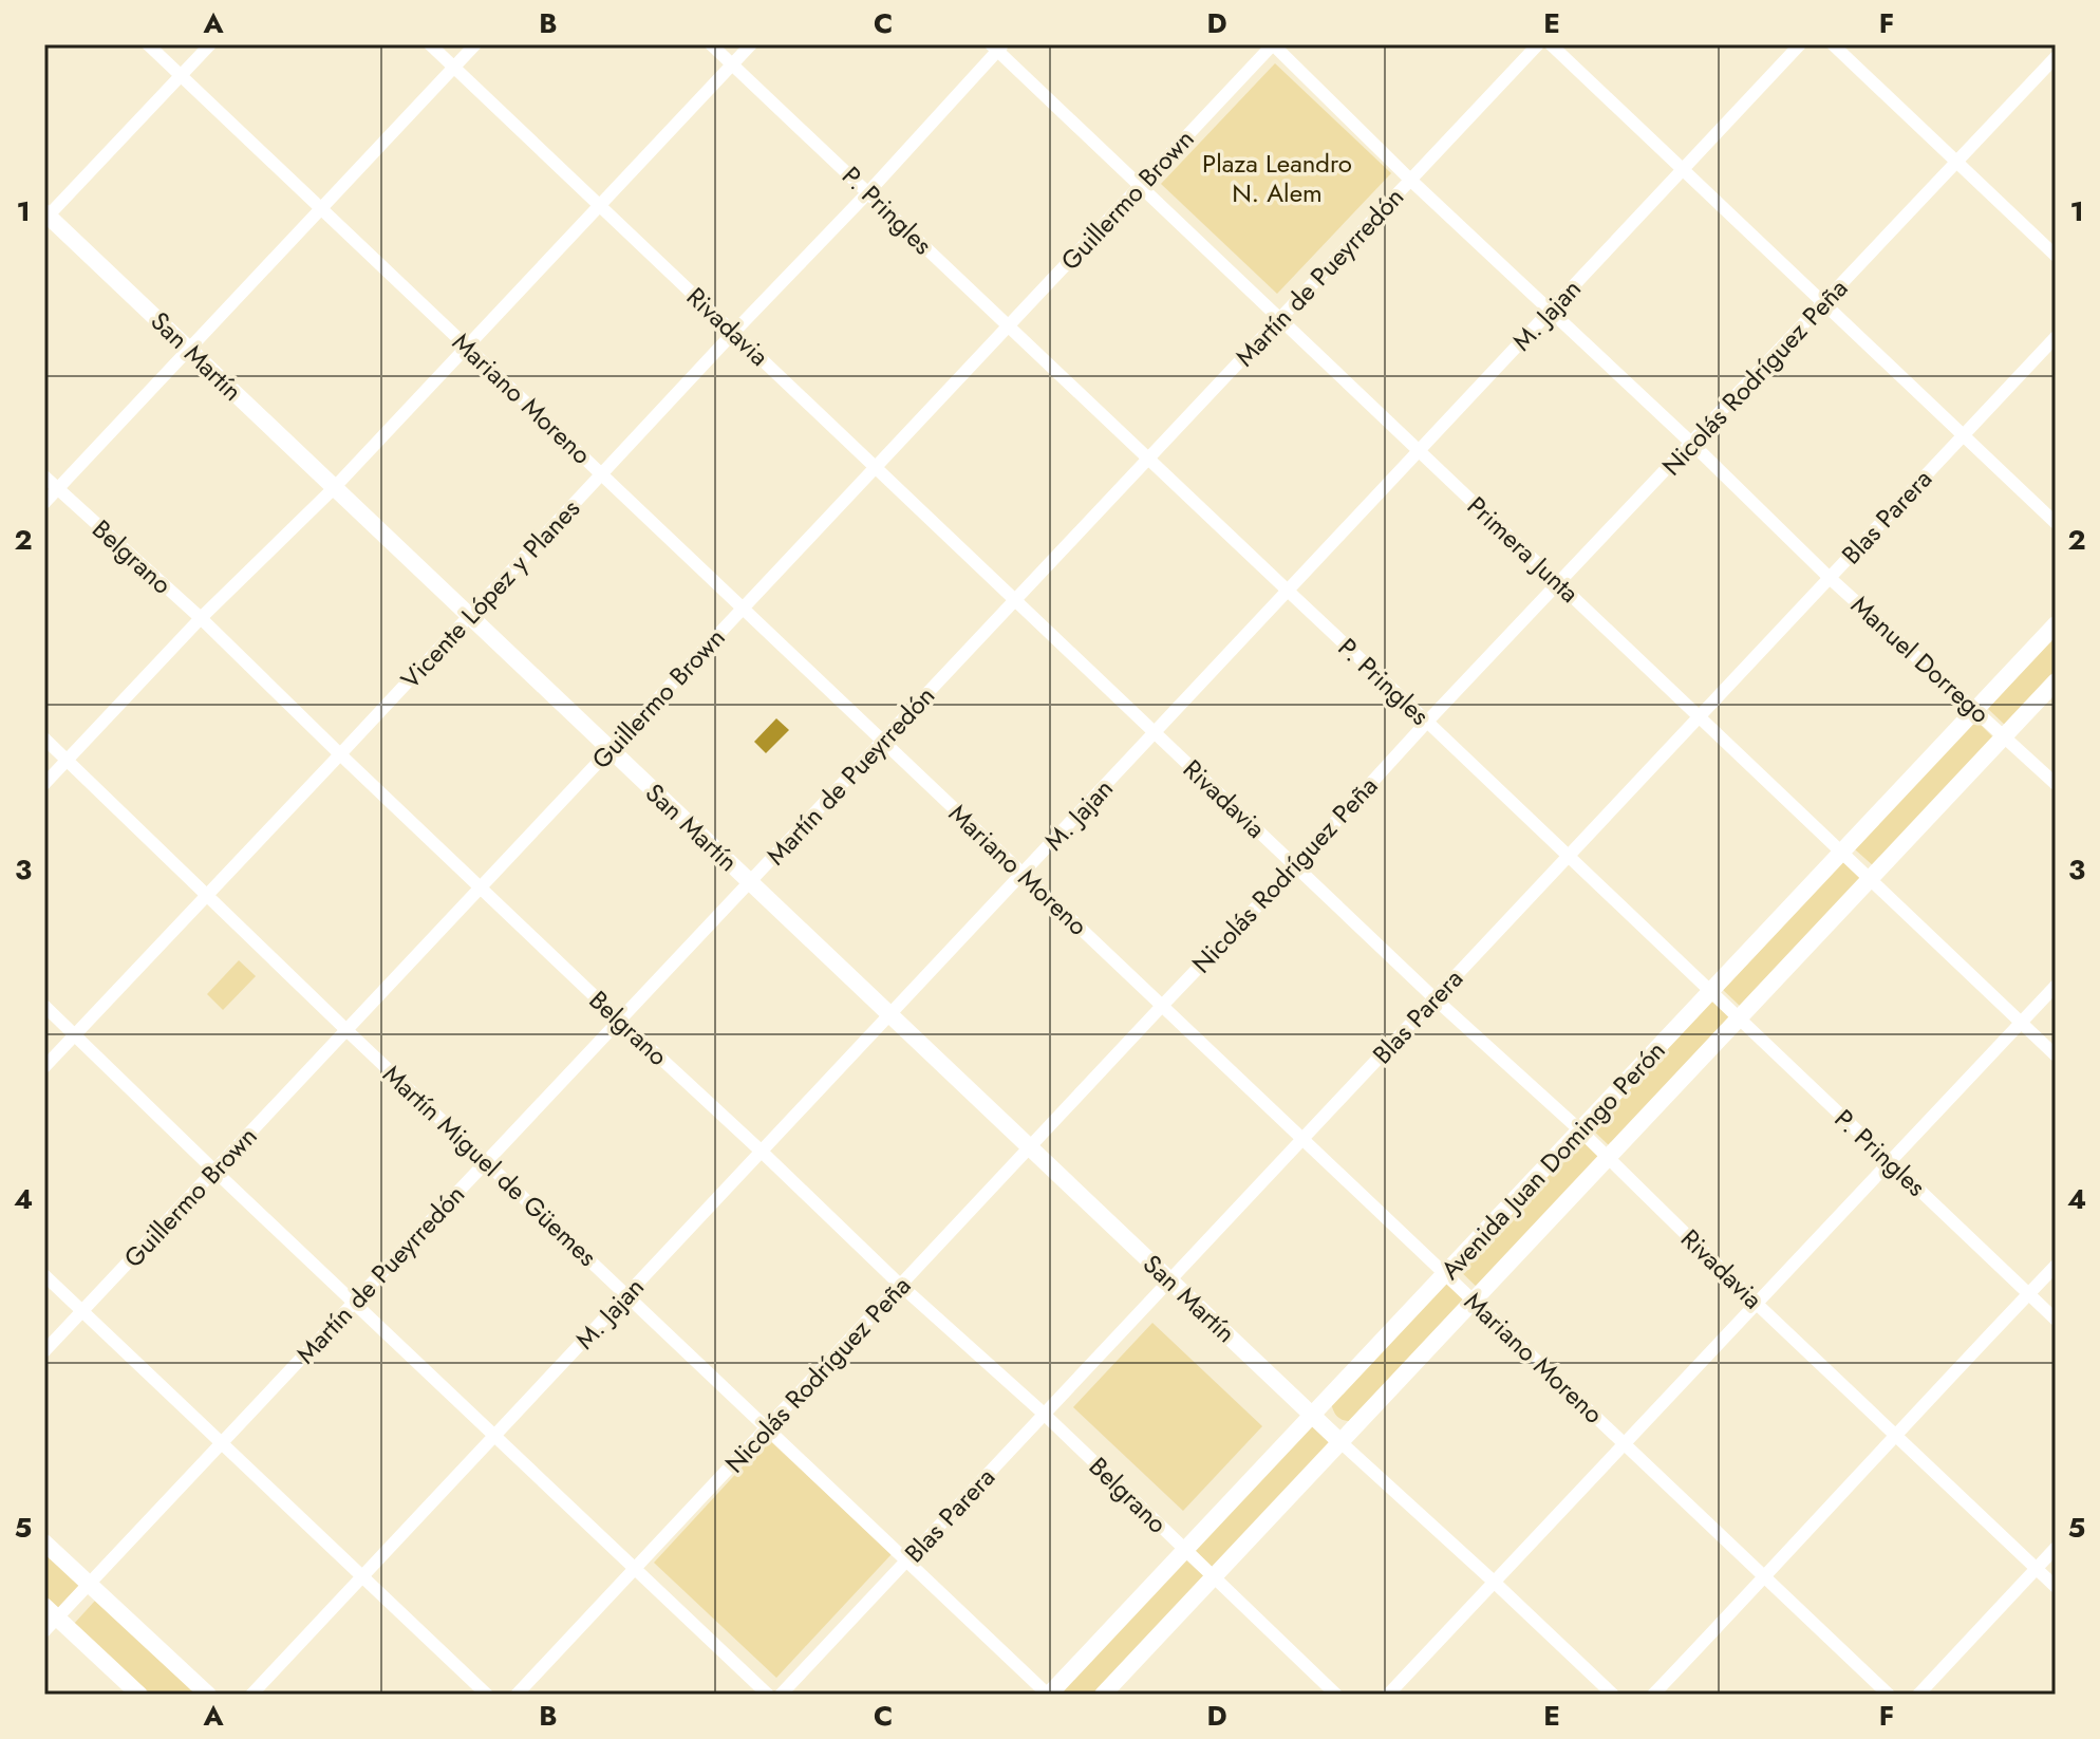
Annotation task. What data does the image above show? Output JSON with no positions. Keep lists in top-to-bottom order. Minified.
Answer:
{"streets":{"main road":["San Martín","Avenida Juan Domingo Perón"],"street":["Guillermo Brown","P. Pringles","Martín de Pueyrredón","M. Jajan","Rivadavia","Nicolás Rodríguez Peña","Mariano Moreno","Blas Parera","Primera Junta","Belgrano","Vicente López y Planes","Manuel Dorrego","Martín Miguel de Güemes"]},"crossings":[["Guillermo Brown","P. Pringles"],["Guillermo Brown","Rivadavia"],["Guillermo Brown","San Martín"],["Guillermo Brown","Mariano Moreno"],["Guillermo Brown","Primera Junta"],["Guillermo Brown","Belgrano"],["Guillermo Brown","Manuel Dorrego"],["Guillermo Brown","Martín Miguel de Güemes"],["P. Pringles","Martín de Pueyrredón"],["P. Pringles","M. Jajan"],["P. Pringles","Nicolás Rodríguez Peña"],["P. Pringles","Blas Parera"],["P. Pringles","Vicente López y Planes"],["P. Pringles","Avenida Juan Domingo Perón"],["Martín de Pueyrredón","Rivadavia"],["Martín de Pueyrredón","San Martín"],["Martín de Pueyrredón","Mariano Moreno"],["Martín de Pueyrredón","Primera Junta"],["Martín de Pueyrredón","Belgrano"],["Martín de Pueyrredón","Manuel Dorrego"],["Martín de Pueyrredón","Martín Miguel de Güemes"],["M. Jajan","Rivadavia"],["M. Jajan","San Martín"],["M. Jajan","Mariano Moreno"],["M. Jajan","Primera Junta"],["M. Jajan","Belgrano"],["M. Jajan","Manuel Dorrego"],["M. Jajan","Martín Miguel de Güemes"],["Rivadavia","Nicolás Rodríguez Peña"],["Rivadavia","Blas Parera"],["Rivadavia","Vicente López y Planes"],["Rivadavia","Avenida Juan Domingo Perón"],["San Martín","Nicolás Rodríguez Peña"],["San Martín","Blas Parera"],["San Martín","Vicente López y Planes"],["San Martín","Avenida Juan Domingo Perón"],["Nicolás Rodríguez Peña","Mariano Moreno"],["Nicolás Rodríguez Peña","Primera Junta"],["Nicolás Rodríguez Peña","Belgrano"],["Nicolás Rodríguez Peña","Manuel Dorrego"],["Nicolás Rodríguez Peña","Martín Miguel de Güemes"],["Mariano Moreno","Blas Parera"],["Mariano Moreno","Vicente López y Planes"],["Mariano Moreno","Avenida Juan Domingo Perón"],["Blas Parera","Primera Junta"],["Blas Parera","Belgrano"],["Blas Parera","Manuel Dorrego"],["Blas Parera","Martín Miguel de Güemes"],["Primera Junta","Vicente López y Planes"],["Primera Junta","Avenida Juan Domingo Perón"],["Belgrano","Vicente López y Planes"],["Belgrano","Avenida Juan Domingo Perón"],["Vicente López y Planes","Martín Miguel de Güemes"],["Manuel Dorrego","Avenida Juan Domingo Perón"],["Avenida Juan Domingo Perón","Martín Miguel de Güemes"]],"parks":["Plaza Leandro N. Alem"],"grid":{"columns":["A","B","C","D","E","F"],"rows":["1","2","3","4","5"]}}
